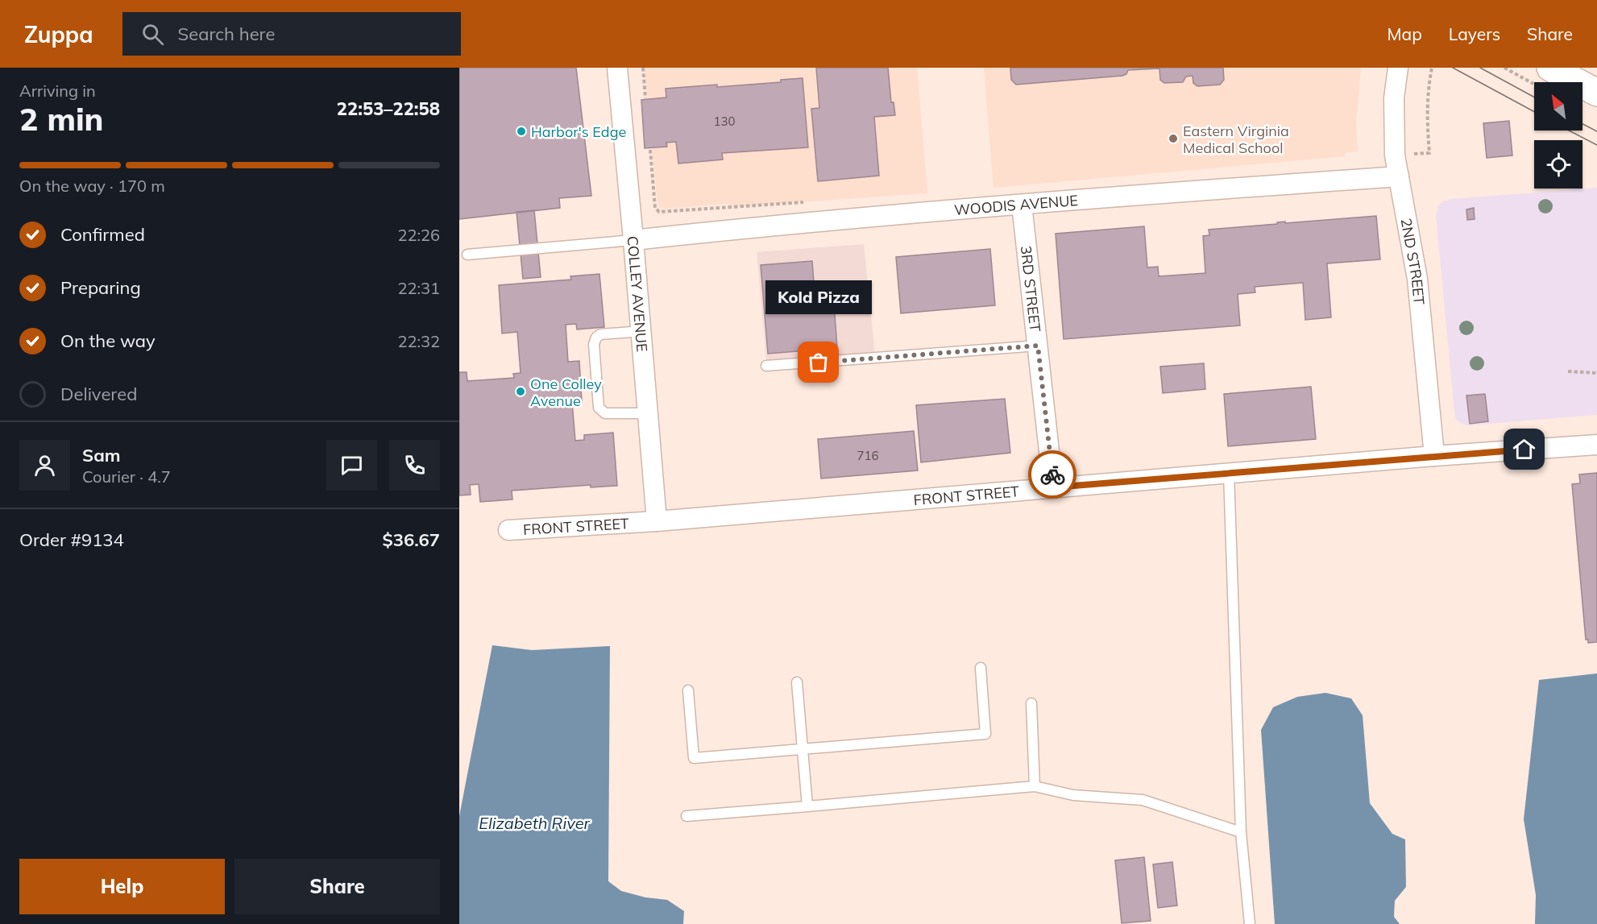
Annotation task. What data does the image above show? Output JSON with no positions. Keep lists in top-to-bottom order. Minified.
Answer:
{"streets":{"street":["WOODIS AVENUE","2ND STREET","3RD STREET","COLLEY AVENUE","FRONT STREET"]},"crossings":[["WOODIS AVENUE","2ND STREET"],["WOODIS AVENUE","3RD STREET"],["WOODIS AVENUE","COLLEY AVENUE"],["2ND STREET","FRONT STREET"],["3RD STREET","FRONT STREET"],["COLLEY AVENUE","FRONT STREET"]],"water":["Elizabeth River"],"places":["Harbor's Edge","Eastern Virginia Medical School","Kold Pizza","One Colley Avenue"],"house_numbers":["130","716"],"north":"top left","page":{"header":"Zuppa","search":"Search here","nav":["Map","Layers","Share"],"heading":["2 min","Arriving in","22:53–22:58"],"panel":["Sam","Courier · 4.7","Order #9134","$36.67"],"bar":"On the way · 170 m","list":[["Confirmed","22:26"],["Preparing","22:31"],["On the way","22:32"],"Delivered"],"bubble":"Kold Pizza","buttons":["Help","Share"]}}
